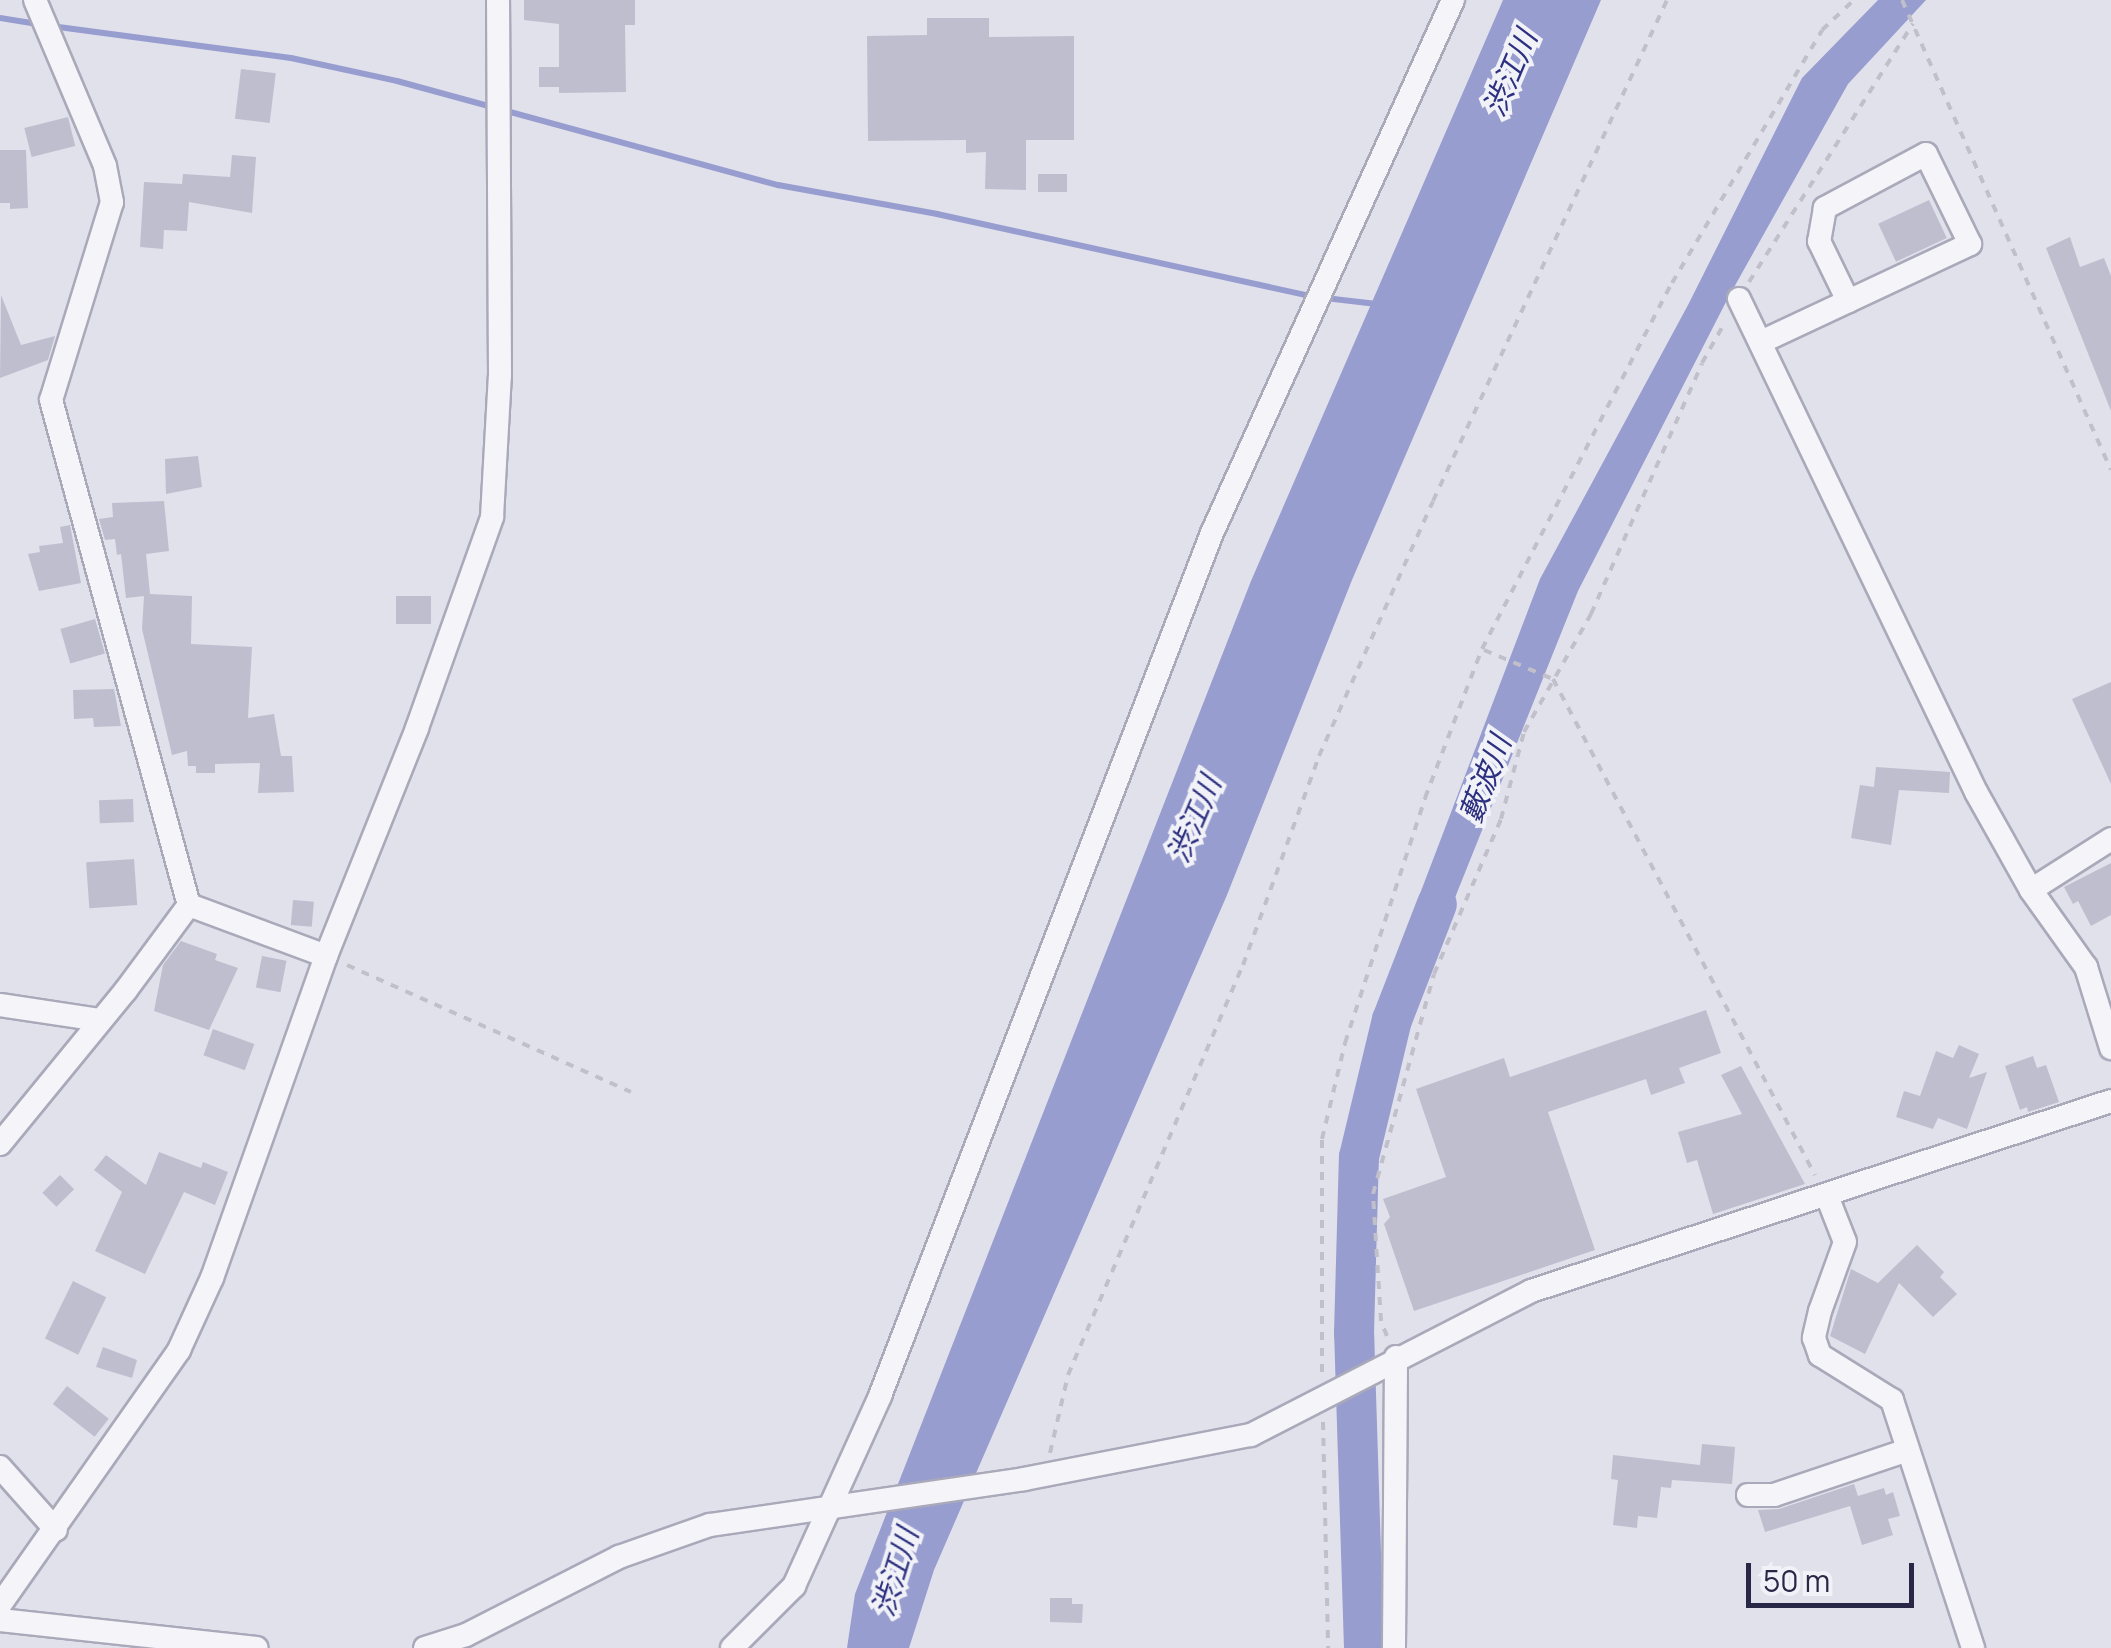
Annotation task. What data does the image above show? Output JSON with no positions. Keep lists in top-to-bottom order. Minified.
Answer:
{"water":["渋江川","藪波川"],"scale_bar":"50 m"}
